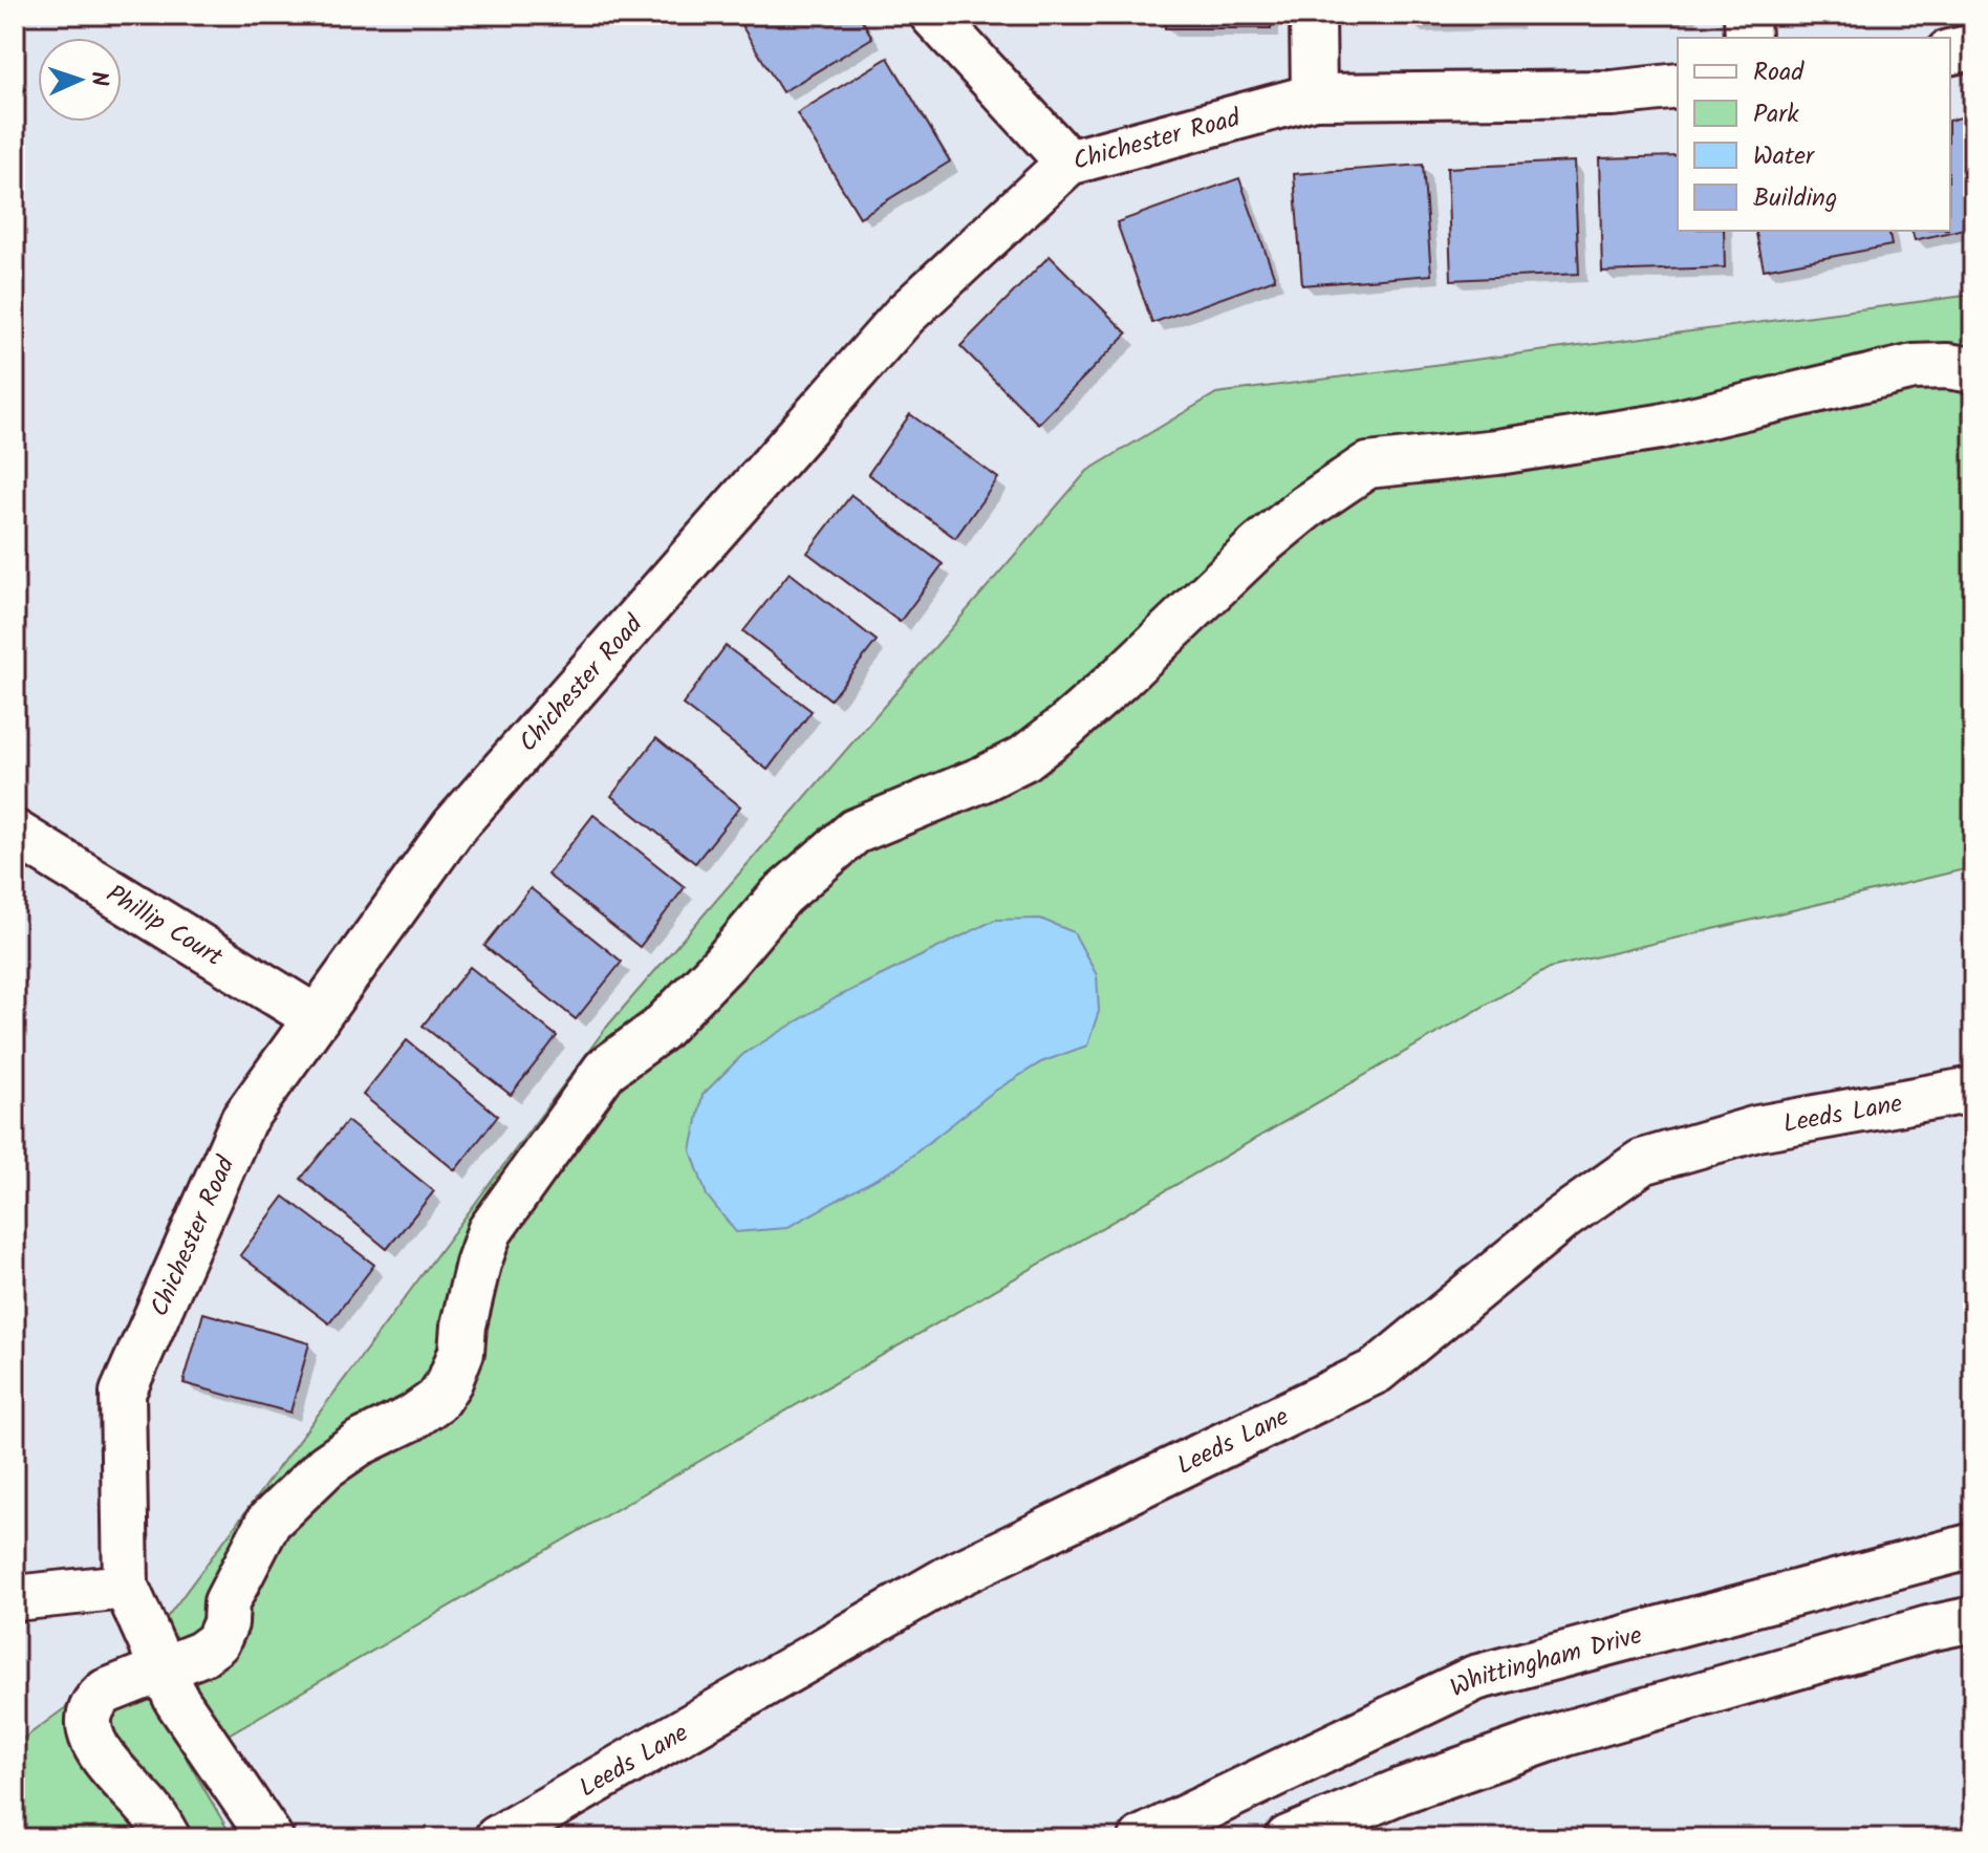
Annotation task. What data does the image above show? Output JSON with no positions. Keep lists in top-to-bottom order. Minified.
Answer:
{"streets":{"street":["Chichester Road","Phillip Court","Leeds Lane","Whittingham Drive"]},"crossings":[["Chichester Road","Phillip Court"]],"legend":["Road","Park","Water","Building"],"north":"right"}
